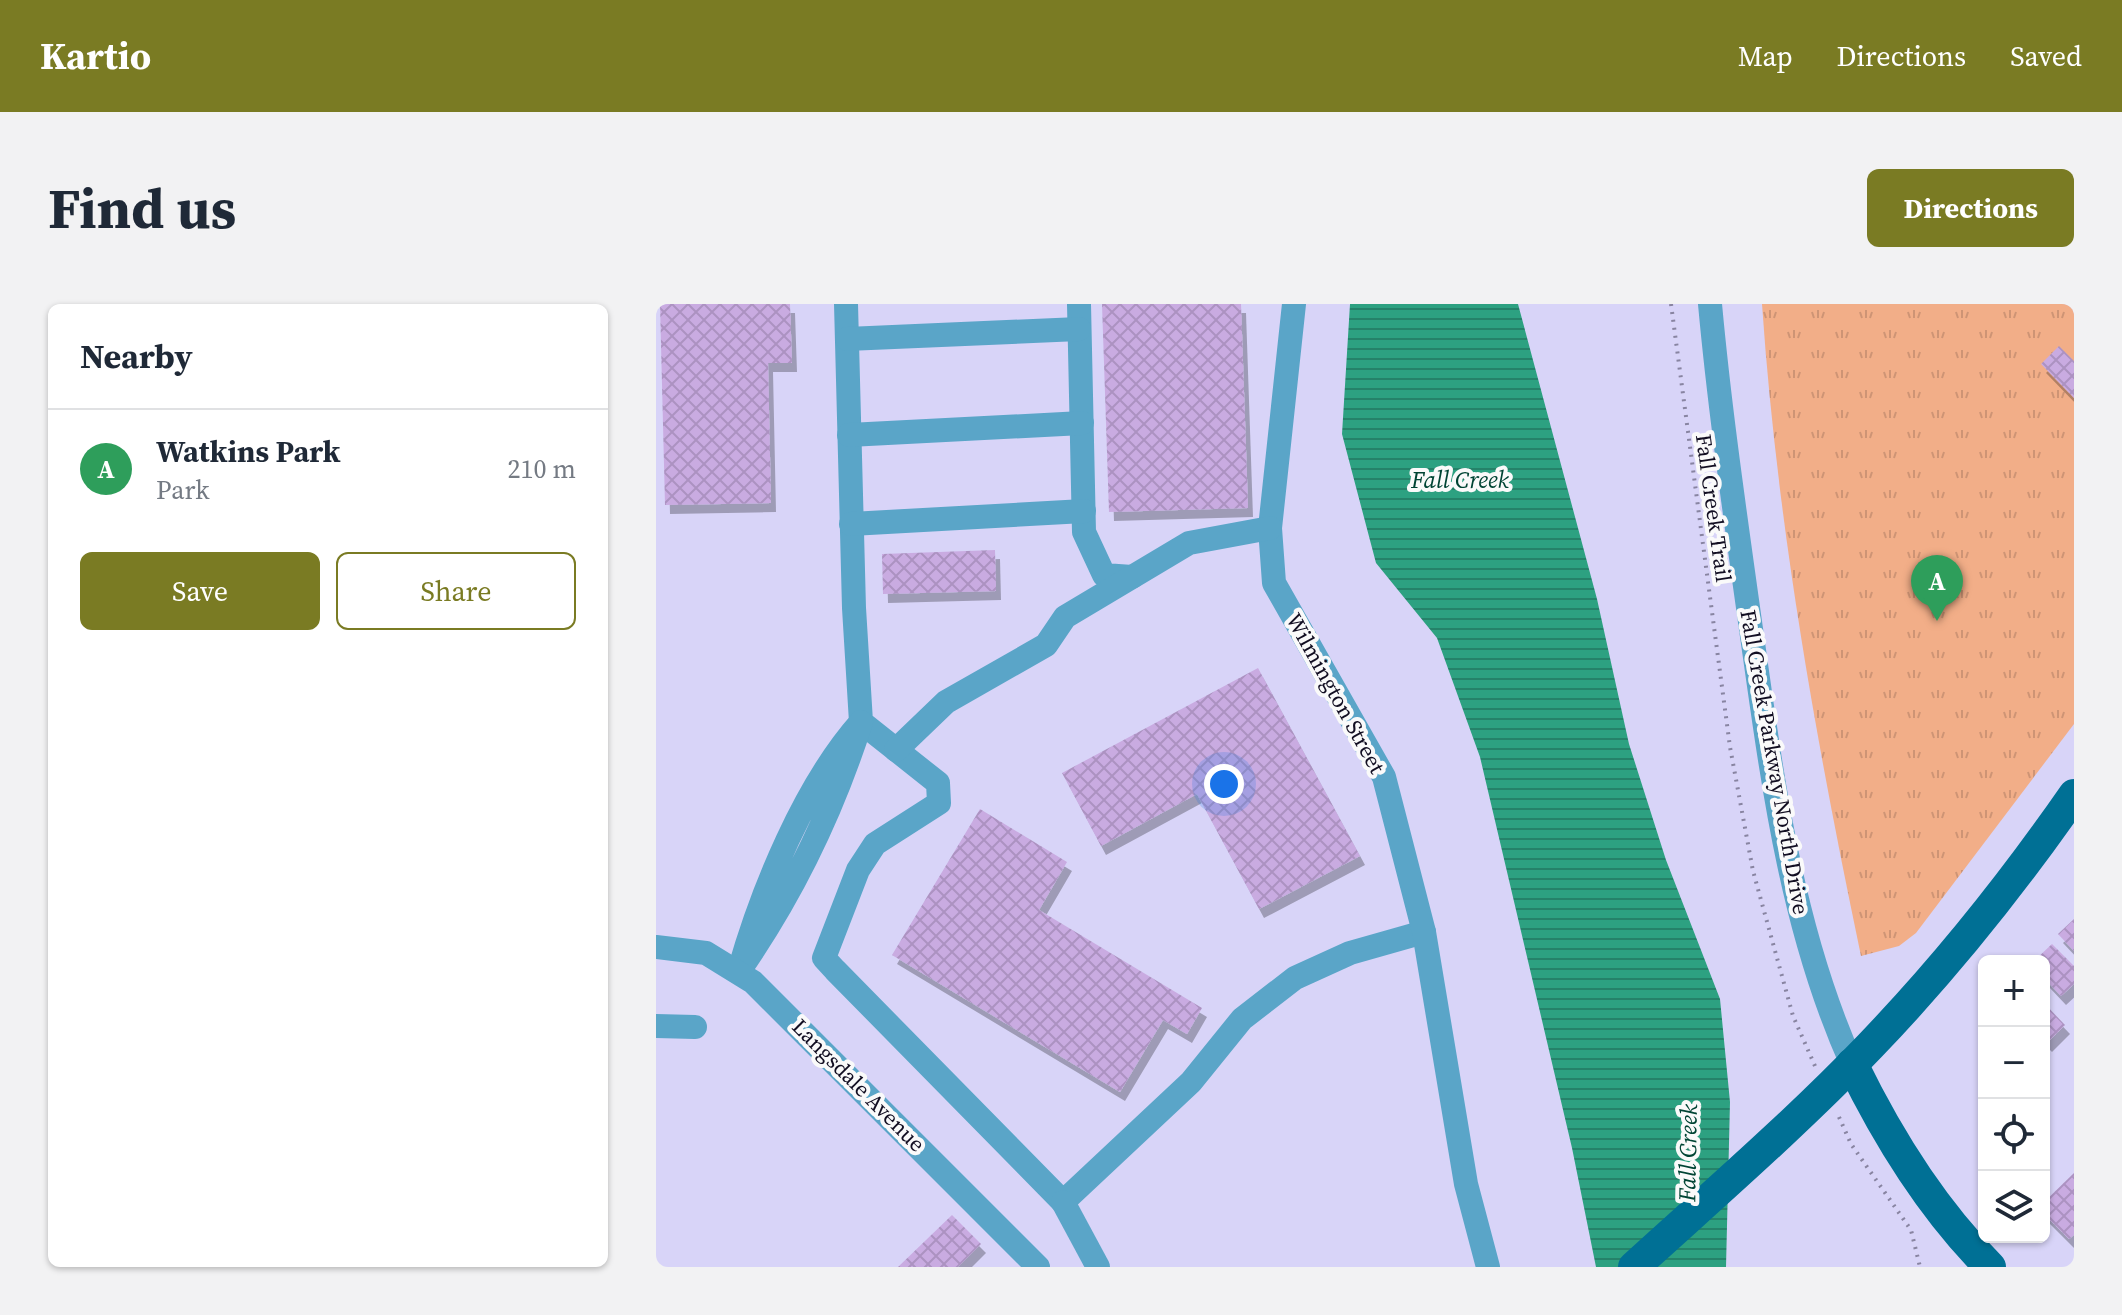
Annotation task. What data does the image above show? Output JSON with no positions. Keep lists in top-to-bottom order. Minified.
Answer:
{"streets":{"main road":["Fall Creek Parkway North Drive"],"street":["Wilmington Street","Langsdale Avenue"],"path":["Fall Creek Trail"]},"water":["Fall Creek"],"page":{"header":"Kartio","nav":["Map","Directions","Saved"],"buttons":["Directions",["Save","Share"]],"title":"Find us","heading":"Nearby","list":[{"mark":"A","name":"Watkins Park","note":"Park","value":"210 m"}],"pins":"A","map_buttons":["+","−"]}}
